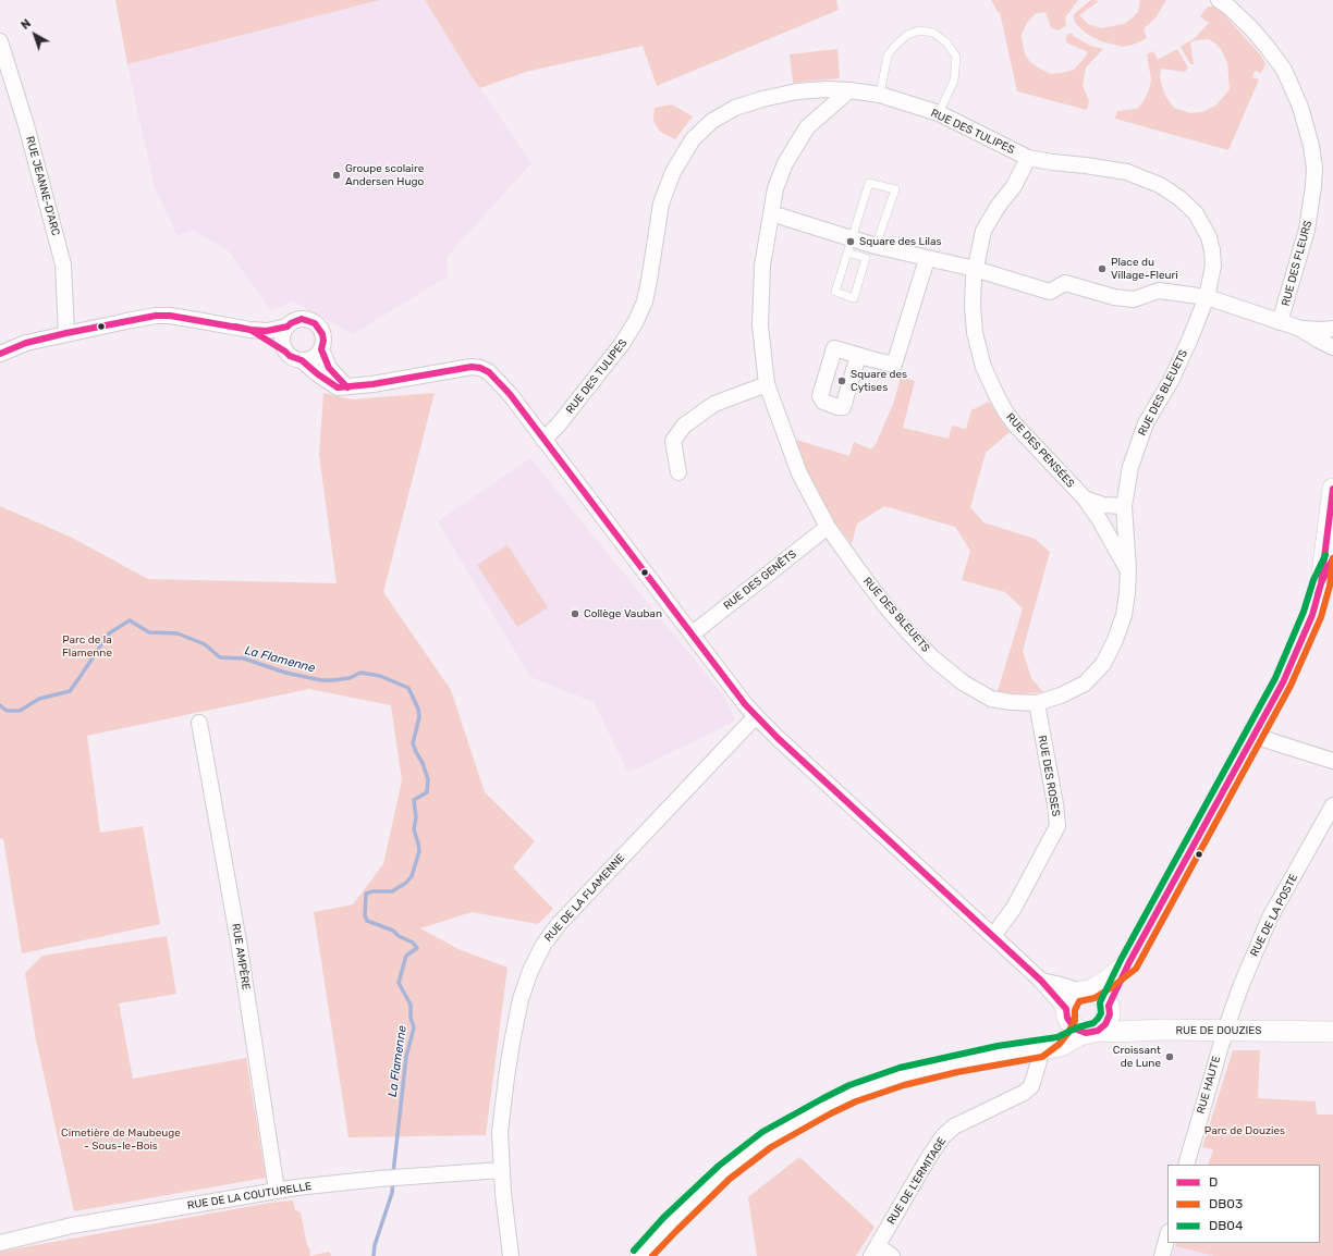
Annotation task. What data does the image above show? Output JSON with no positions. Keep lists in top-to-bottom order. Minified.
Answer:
{"streets":{"main road":["RUE DE DOUZIES"],"street":["RUE DES TULIPES","RUE JEANNE-D'ARC","RUE DES FLEURS","RUE DES BLEUETS","RUE DES PENSÉES","RUE DES GENÊTS","RUE DES ROSES","RUE DE LA FLAMENNE","RUE DE LA POSTE","RUE AMPÈRE","RUE HAUTE","RUE DE L'ERMITAGE","RUE DE LA COUTURELLE"]},"crossings":[["RUE DES TULIPES","RUE DES BLEUETS"],["RUE DES TULIPES","RUE DES PENSÉES"],["RUE DES BLEUETS","RUE DES PENSÉES"],["RUE DES BLEUETS","RUE DES GENÊTS"],["RUE DES BLEUETS","RUE DES ROSES"],["RUE DE LA FLAMENNE","RUE DE LA COUTURELLE"],["RUE DE LA POSTE","RUE DE DOUZIES"],["RUE DE LA POSTE","RUE HAUTE"],["RUE AMPÈRE","RUE DE LA COUTURELLE"],["RUE DE DOUZIES","RUE HAUTE"]],"water":["La Flamenne"],"parks":["Parc de la Flamenne","Parc de Douzies","Cimetière de Maubeuge - Sous-le-Bois"],"places":["Groupe scolaire Andersen Hugo","Square des Lilas","Place du Village-Fleuri","Square des Cytises","Collège Vauban","Croissant de Lune"],"lines":["transit line D","transit line DB04","transit line DB03"],"legend":["D","DB03","DB04"],"north":"top left"}
